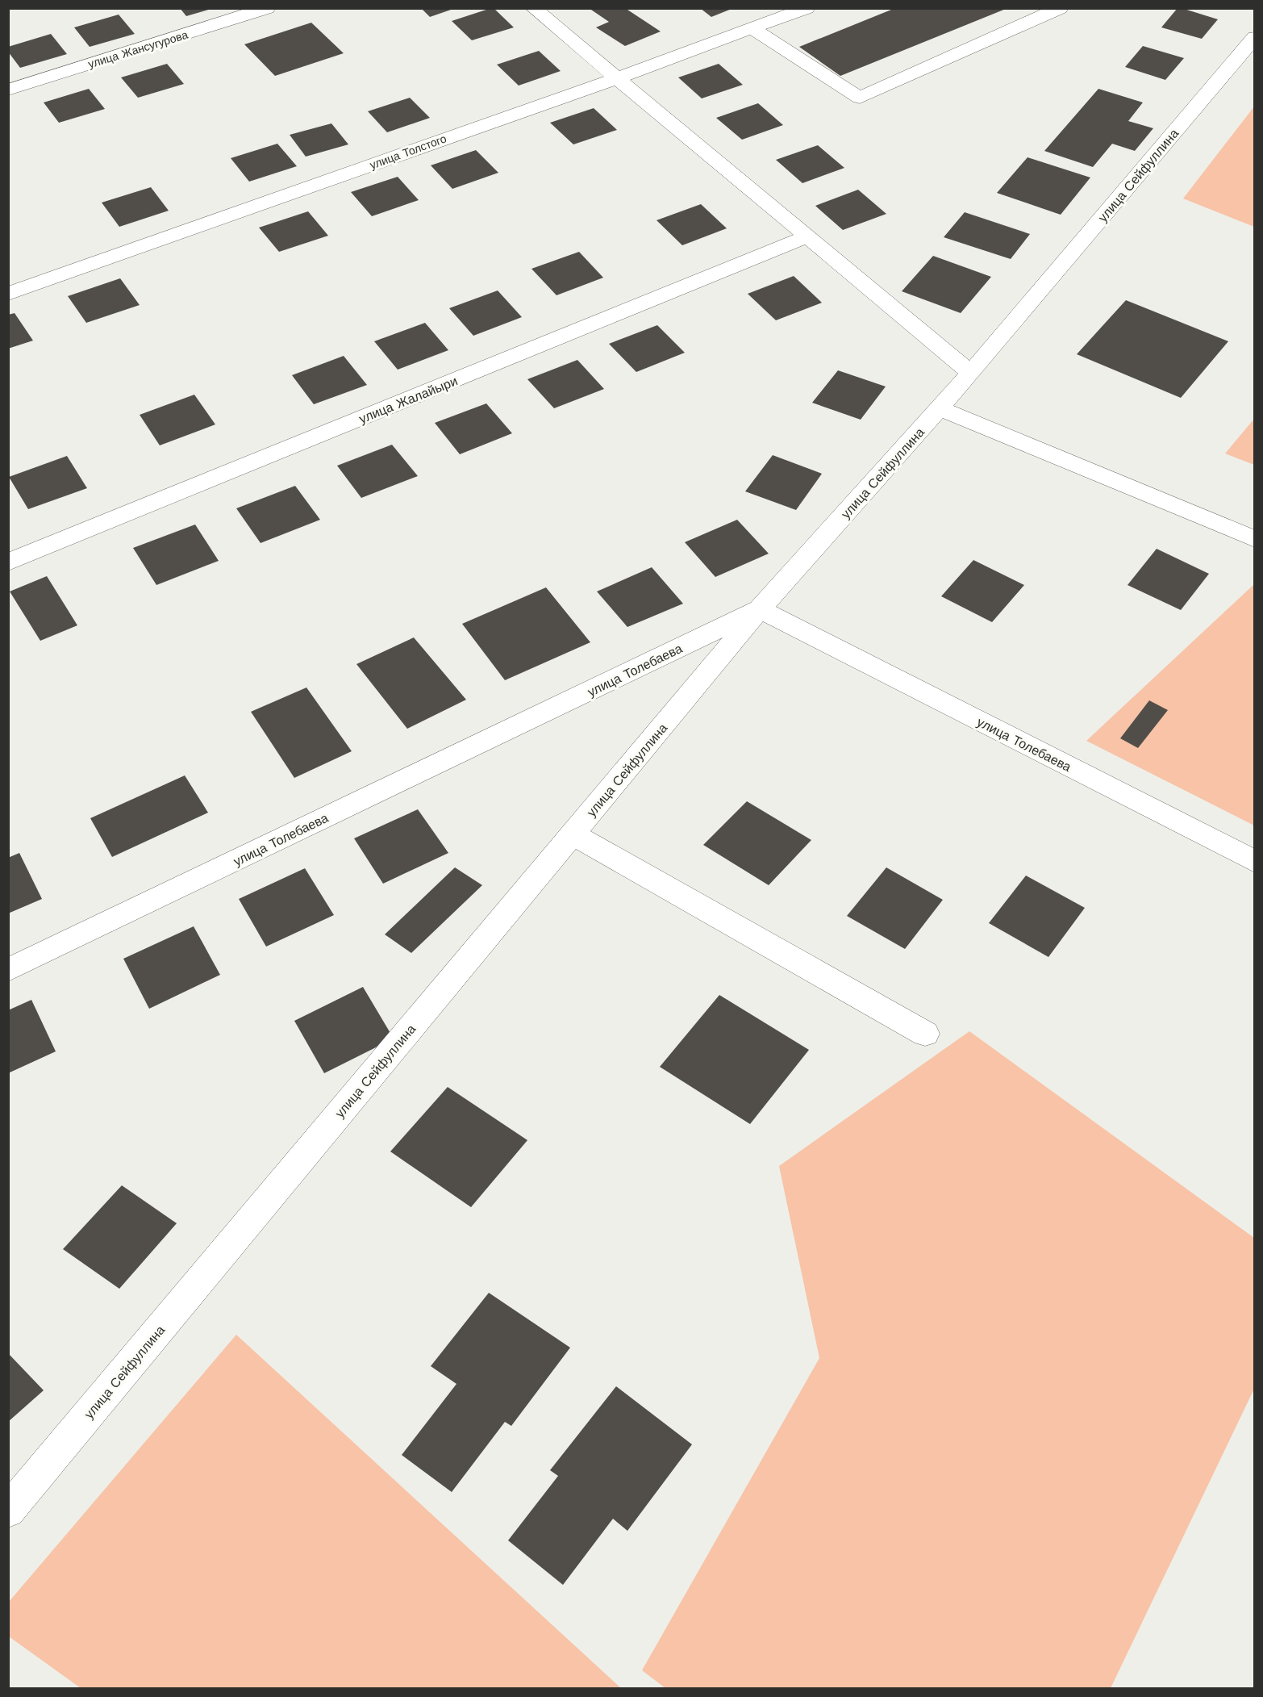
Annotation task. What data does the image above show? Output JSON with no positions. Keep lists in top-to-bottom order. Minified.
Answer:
{"streets":{"street":["улица Жансугурова","улица Толстого","улица Сейфуллина","улица Жалайыри","улица Толебаева"]},"crossings":[["улица Сейфуллина","улица Толебаева"]]}
